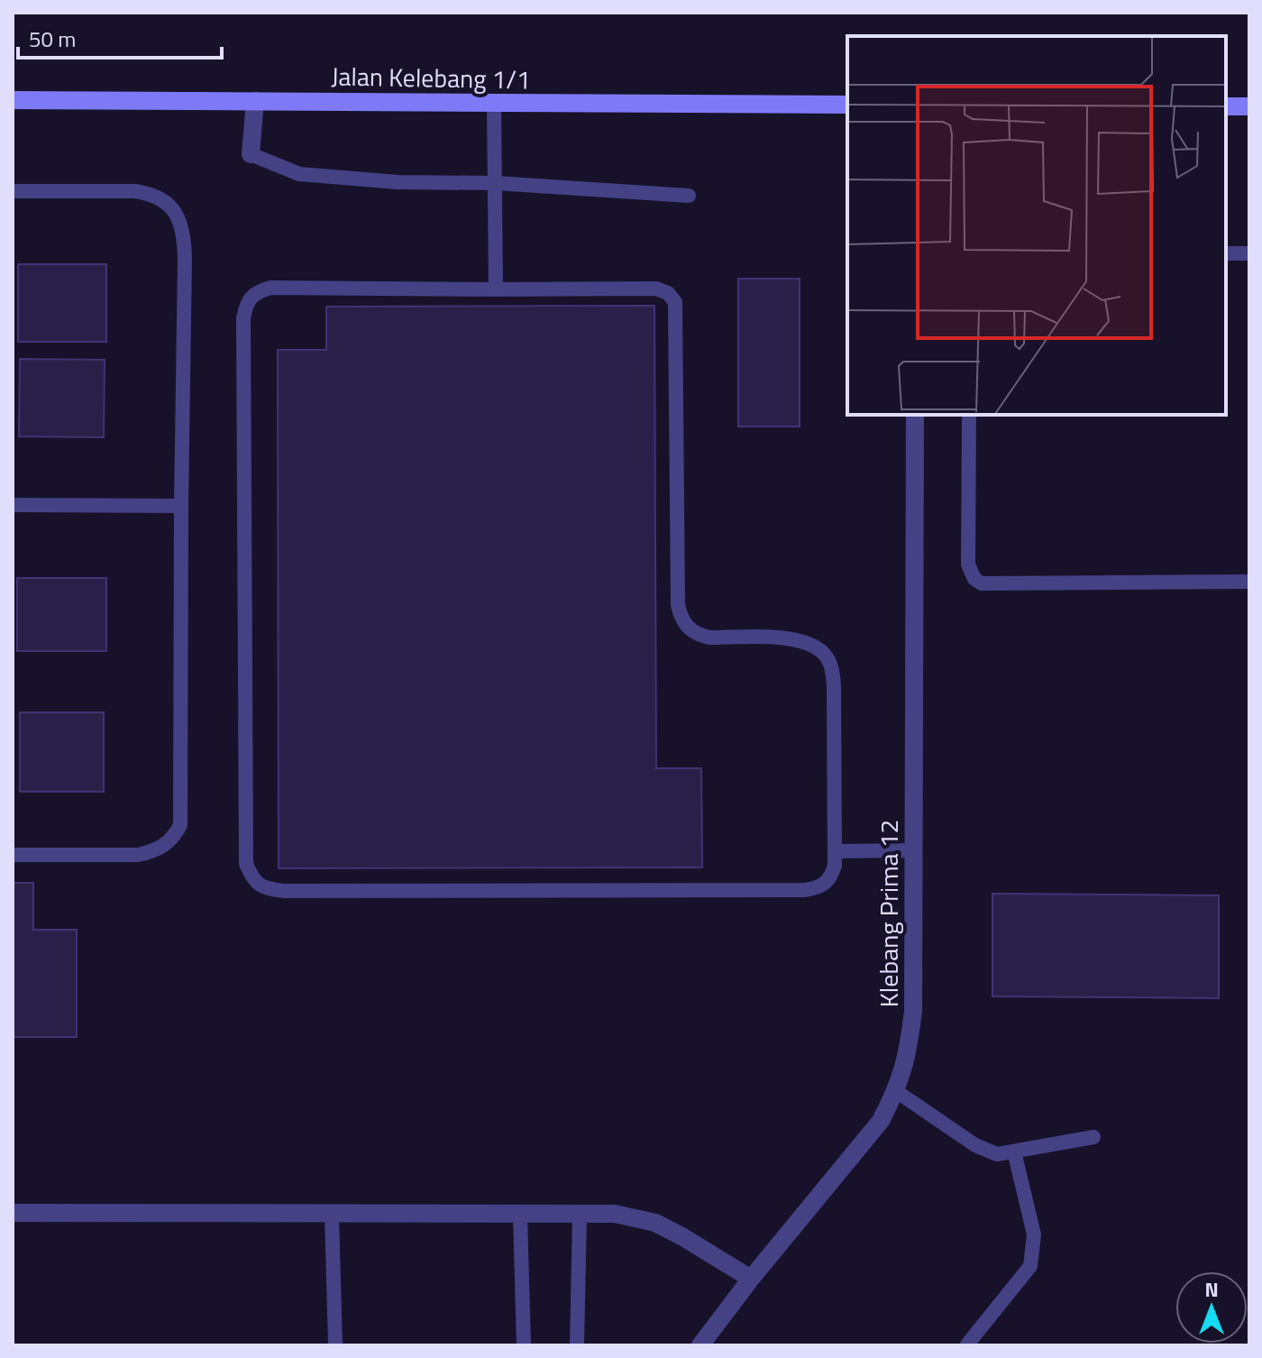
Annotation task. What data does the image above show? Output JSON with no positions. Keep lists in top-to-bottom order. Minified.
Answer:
{"streets":{"street":["Jalan Kelebang 1/1","Klebang Prima 12"]},"scale_bar":"50 m","north":"top"}
